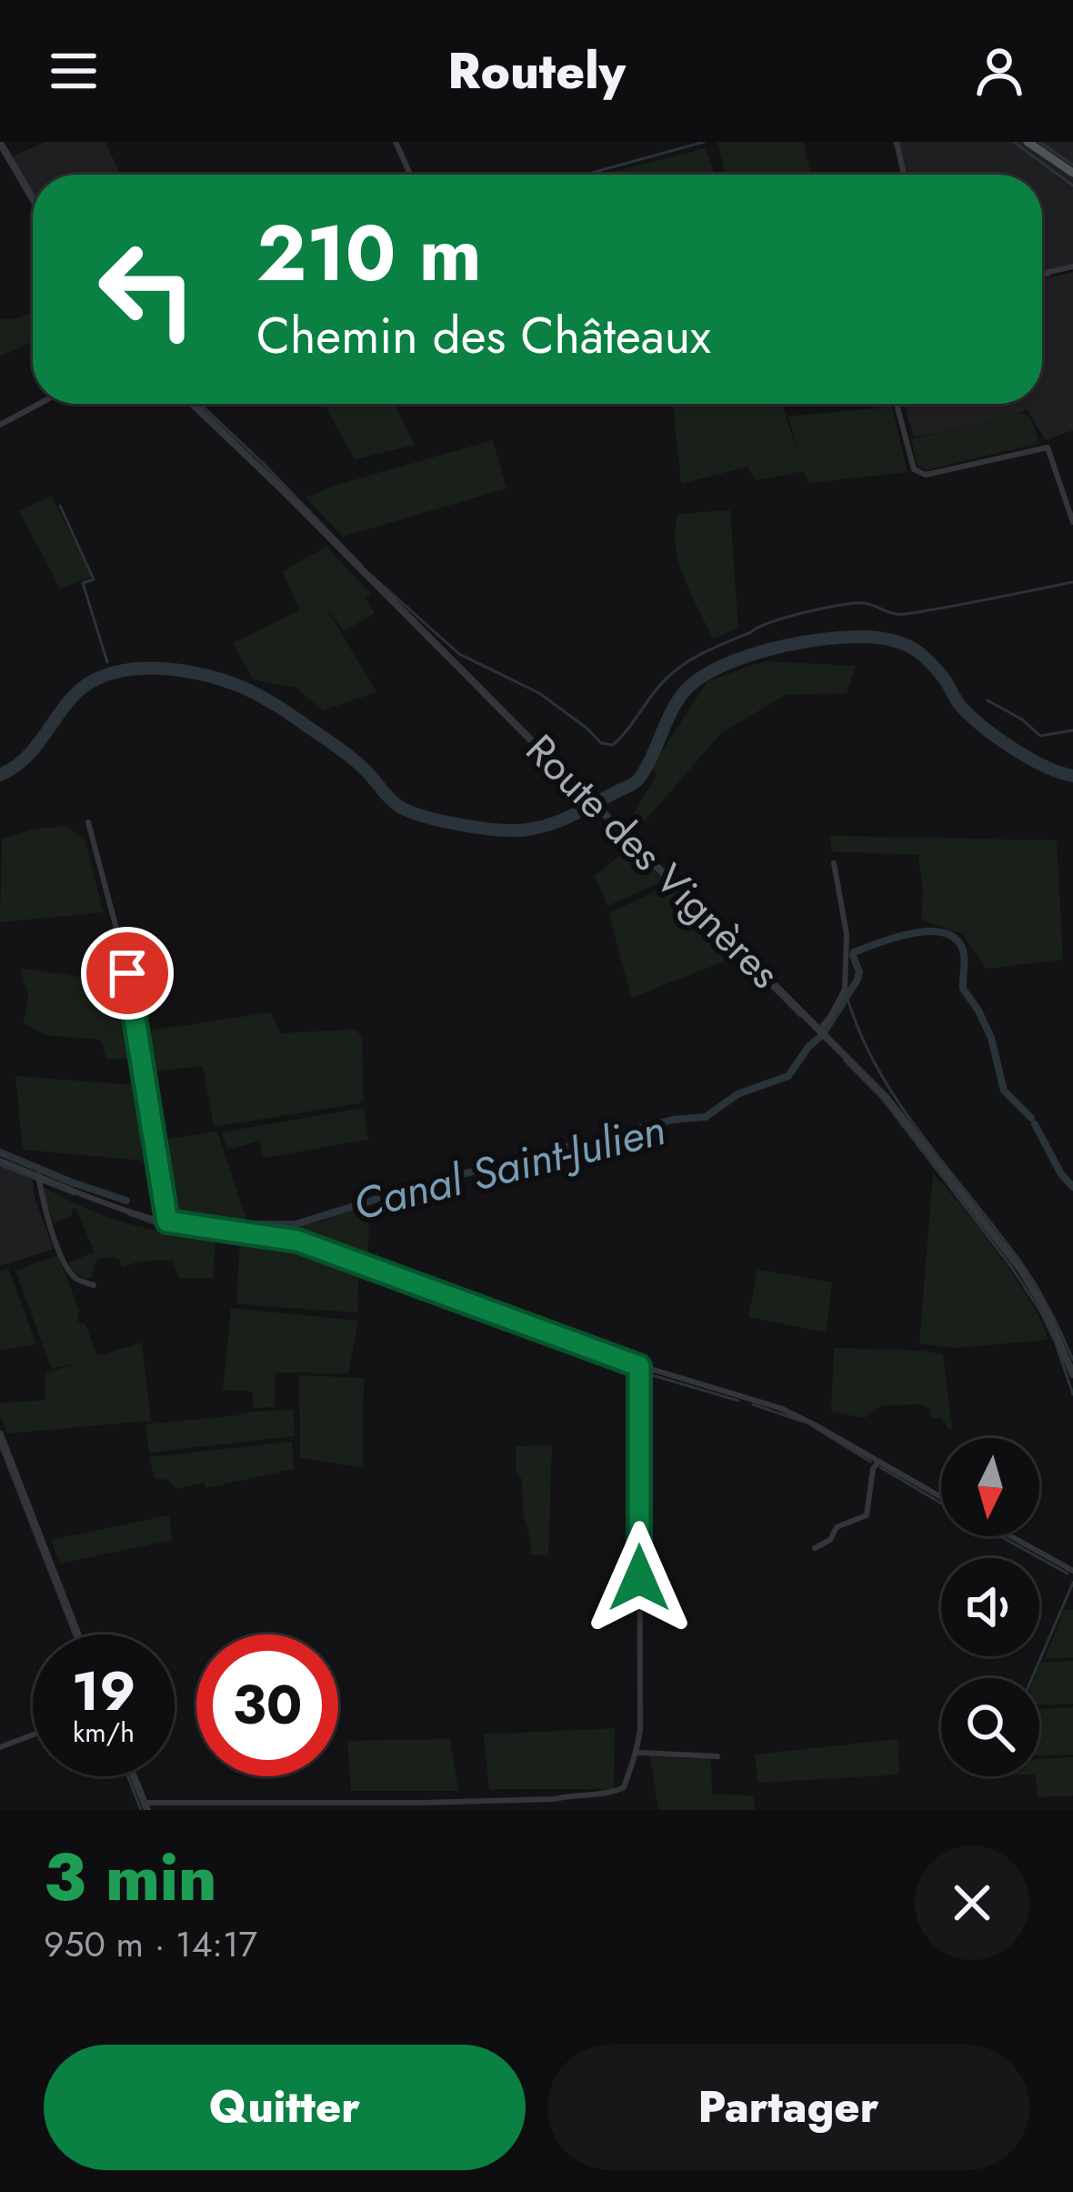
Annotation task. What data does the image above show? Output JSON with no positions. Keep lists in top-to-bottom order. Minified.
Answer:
{"streets":{"street":["Route des Vignères"]},"water":["Canal Saint-Julien"],"north":"bottom","page":{"header":"Routely","turn":["210 m","Chemin des Châteaux"],"speed":"19 km/h","limit":"30","heading":["3 min","950 m · 14:17"],"buttons":["Quitter","Partager"]}}
